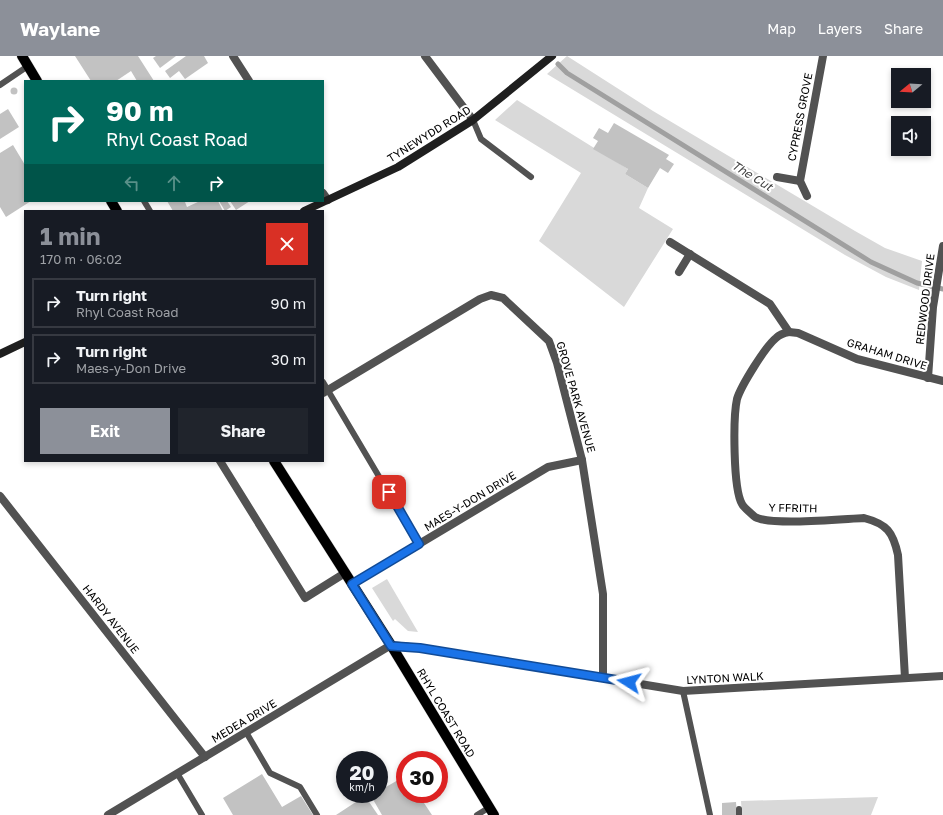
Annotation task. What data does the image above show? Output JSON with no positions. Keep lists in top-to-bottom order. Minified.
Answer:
{"streets":{"main road":["RHYL COAST ROAD"],"street":["CYPRESS GROVE","TYNEWYDD ROAD","REDWOOD DRIVE","GRAHAM DRIVE","GROVE PARK AVENUE","MAES-Y-DON DRIVE","Y FFRITH","HARDY AVENUE","LYNTON WALK","MEDEA DRIVE"]},"crossings":[["REDWOOD DRIVE","GRAHAM DRIVE"],["GRAHAM DRIVE","Y FFRITH"],["GROVE PARK AVENUE","MAES-Y-DON DRIVE"],["GROVE PARK AVENUE","LYNTON WALK"],["MAES-Y-DON DRIVE","RHYL COAST ROAD"],["Y FFRITH","LYNTON WALK"],["HARDY AVENUE","MEDEA DRIVE"],["LYNTON WALK","RHYL COAST ROAD"],["LYNTON WALK","MEDEA DRIVE"],["RHYL COAST ROAD","MEDEA DRIVE"]],"water":["The Cut"],"north":"left","page":{"header":"Waylane","nav":["Map","Layers","Share"],"turn":["90 m","Rhyl Coast Road"],"heading":["1 min","170 m · 06:02"],"list":[{"name":"Turn right","note":"Rhyl Coast Road","value":"90 m"},{"name":"Turn right","note":"Maes-y-Don Drive","value":"30 m"}],"buttons":["Exit","Share"],"speed":"20 km/h","limit":"30"}}
